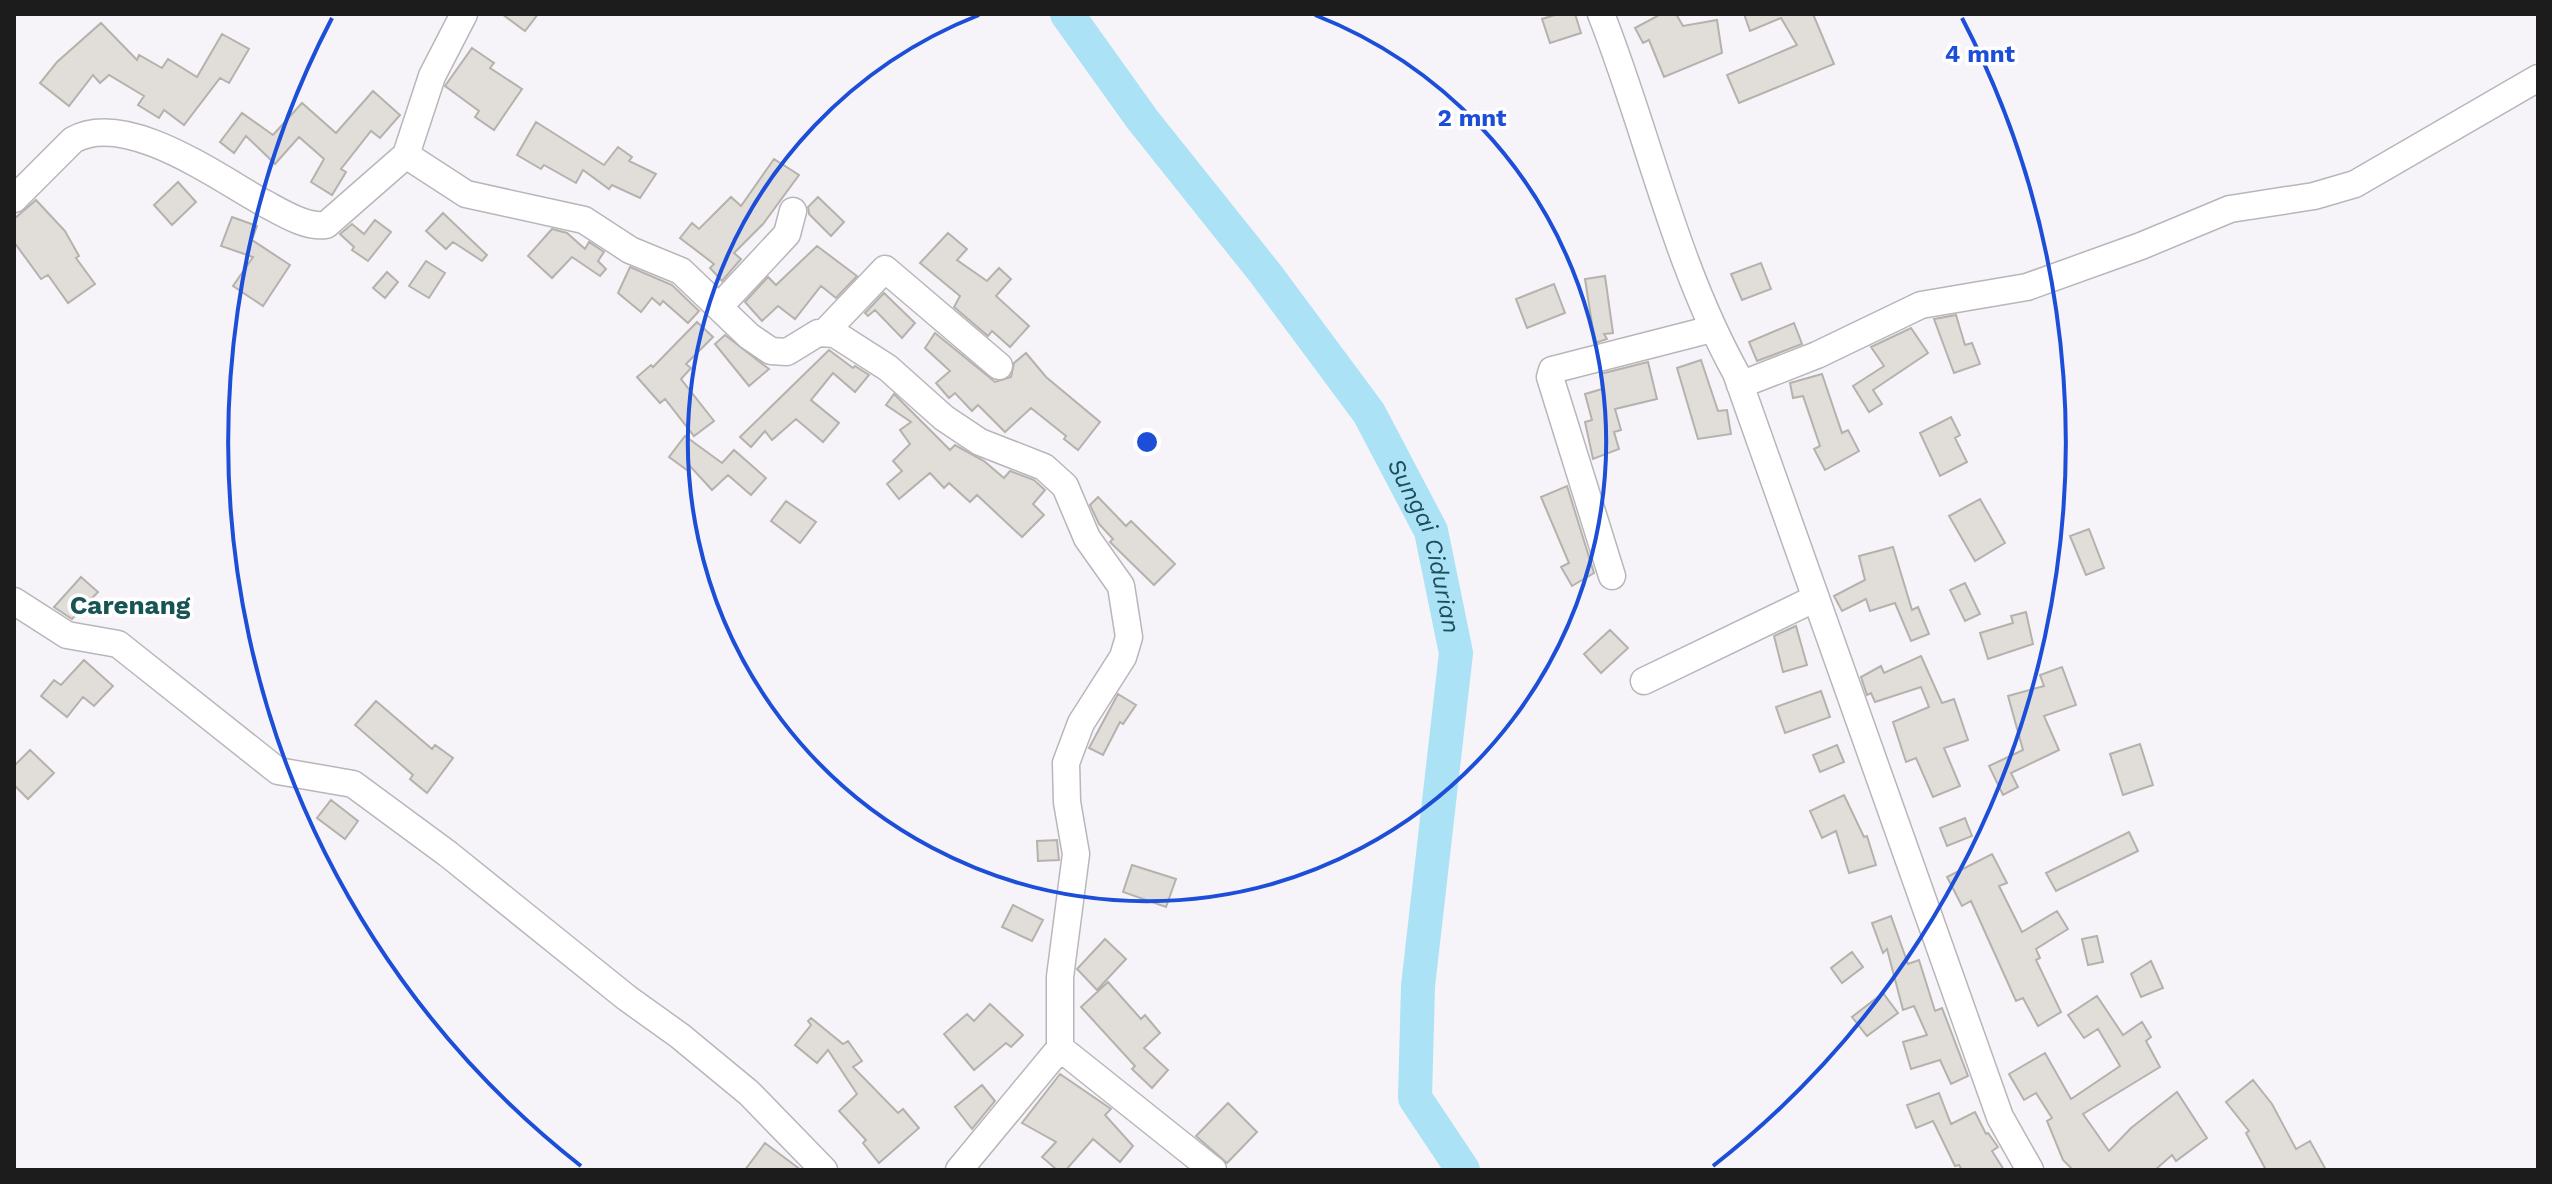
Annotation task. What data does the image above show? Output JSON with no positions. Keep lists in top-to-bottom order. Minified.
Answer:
{"districts":["Carenang"],"water":["Sungai Cidurian"],"rings":["4 mnt","2 mnt"]}
